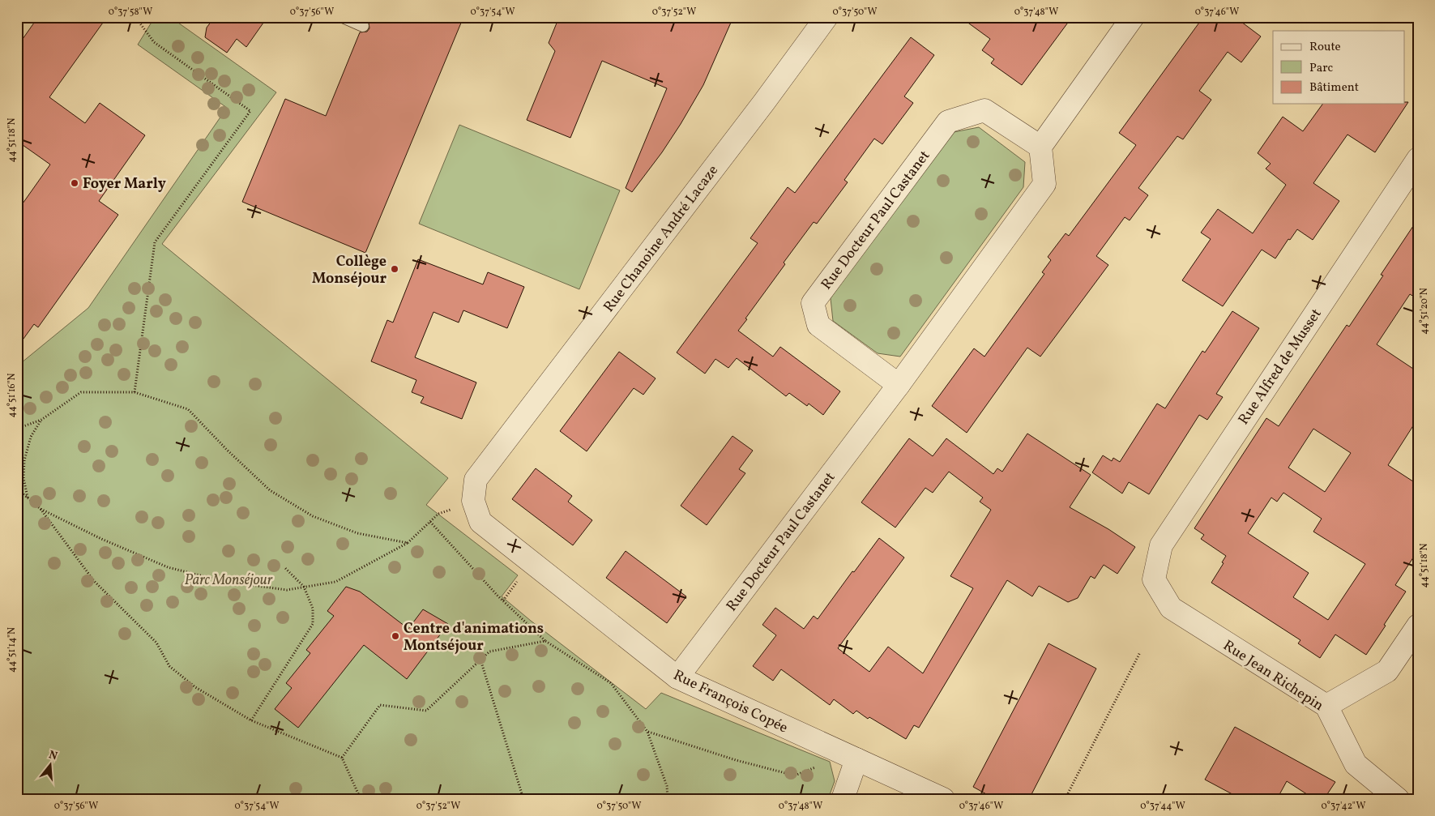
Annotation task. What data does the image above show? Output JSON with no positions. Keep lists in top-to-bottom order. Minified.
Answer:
{"streets":{"street":["Rue Docteur Paul Castanet","Rue Chanoine André Lacaze","Rue Alfred de Musset","Rue Jean Richepin","Rue François Copée"]},"crossings":[["Rue Docteur Paul Castanet","Rue François Copée"],["Rue Chanoine André Lacaze","Rue François Copée"],["Rue Alfred de Musset","Rue Jean Richepin"]],"parks":["Parc Monséjour"],"places":["Foyer Marly","Collège Monséjour","Centre d'animations Montséjour"],"legend":["Route","Parc","Bâtiment"],"north":"top","coordinates":["0°37'58\"W","0°37'56\"W","0°37'54\"W","0°37'52\"W","0°37'50\"W","0°37'48\"W","0°37'46\"W","44°51'18\"N","44°51'20\"N","44°51'16\"N","44°51'14\"N","0°37'44\"W","0°37'42\"W"]}
